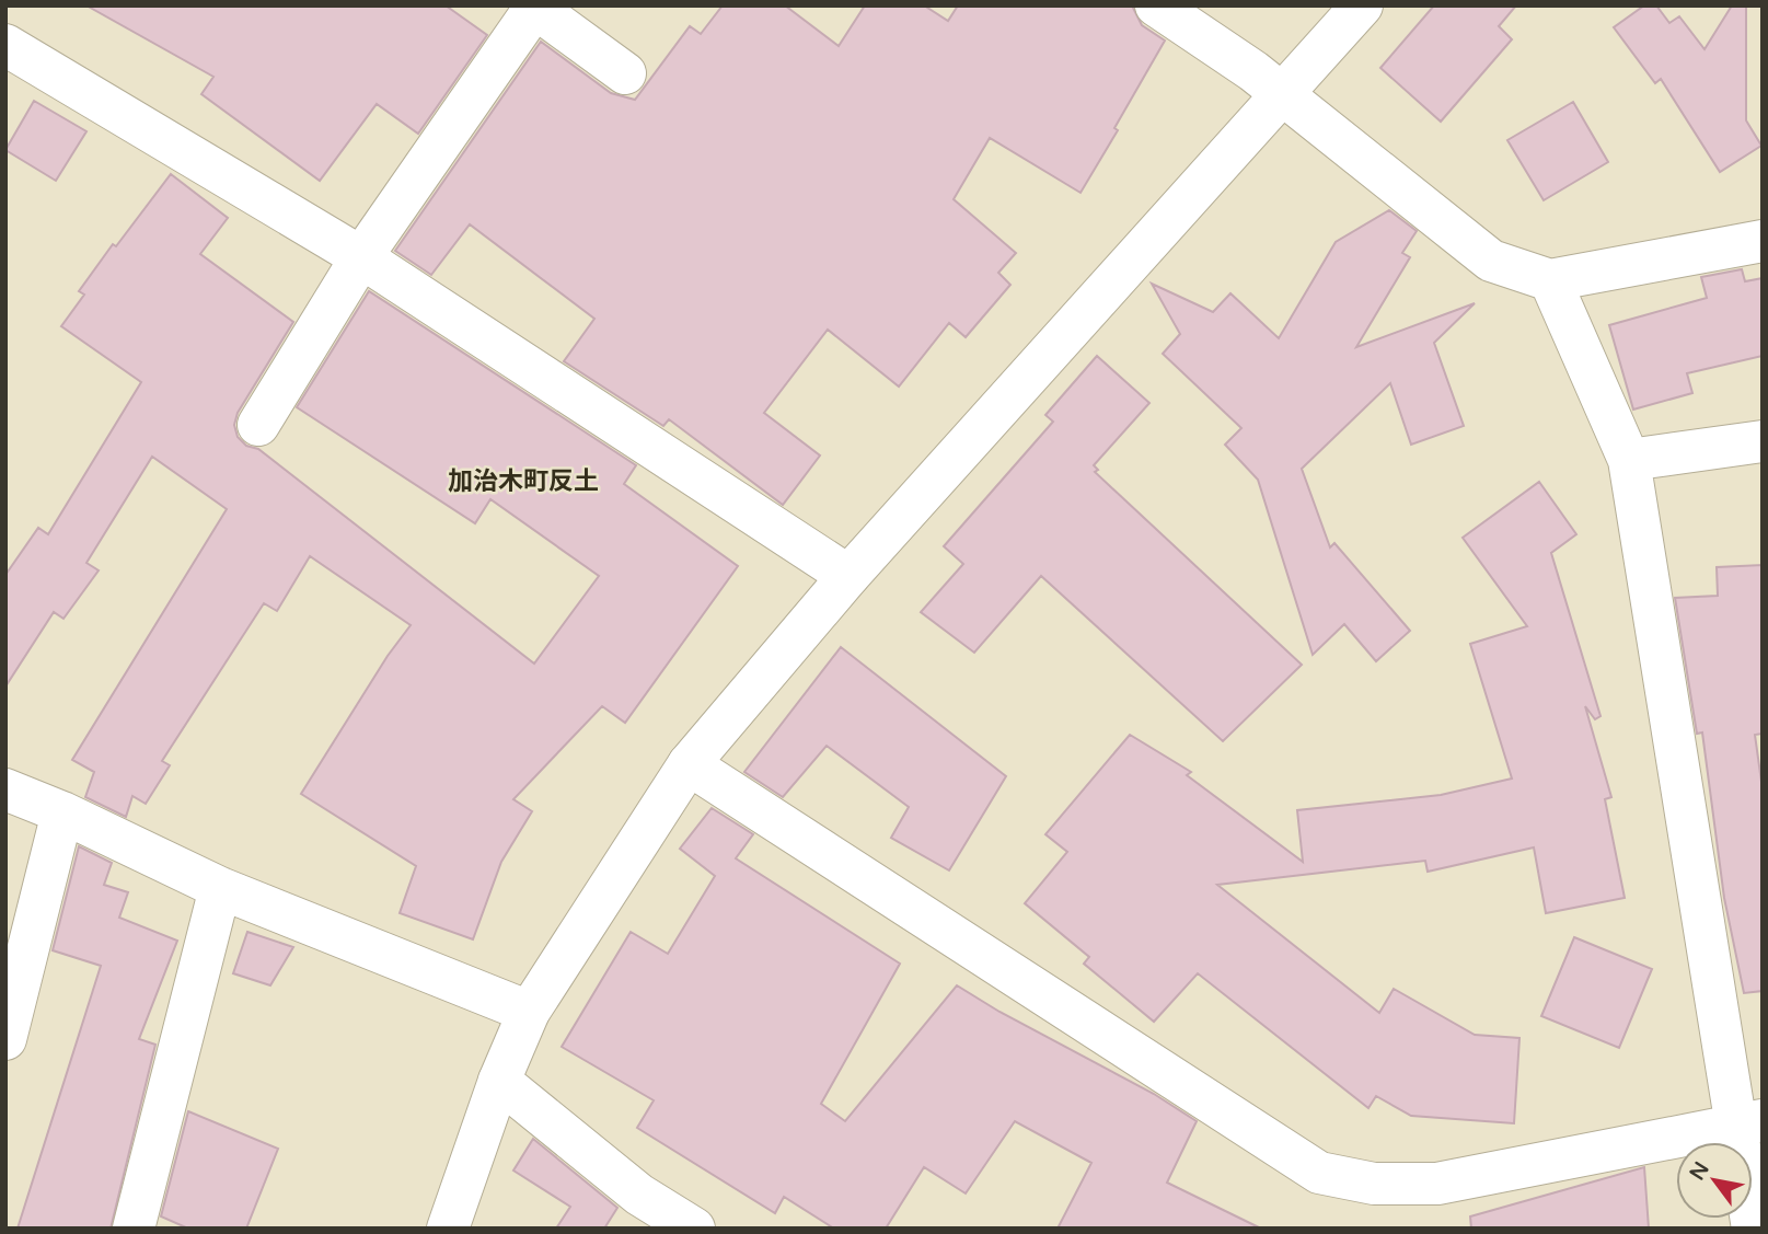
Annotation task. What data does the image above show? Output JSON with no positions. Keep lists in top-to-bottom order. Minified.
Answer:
{"districts":["加治木町反土"],"north":"top left"}
